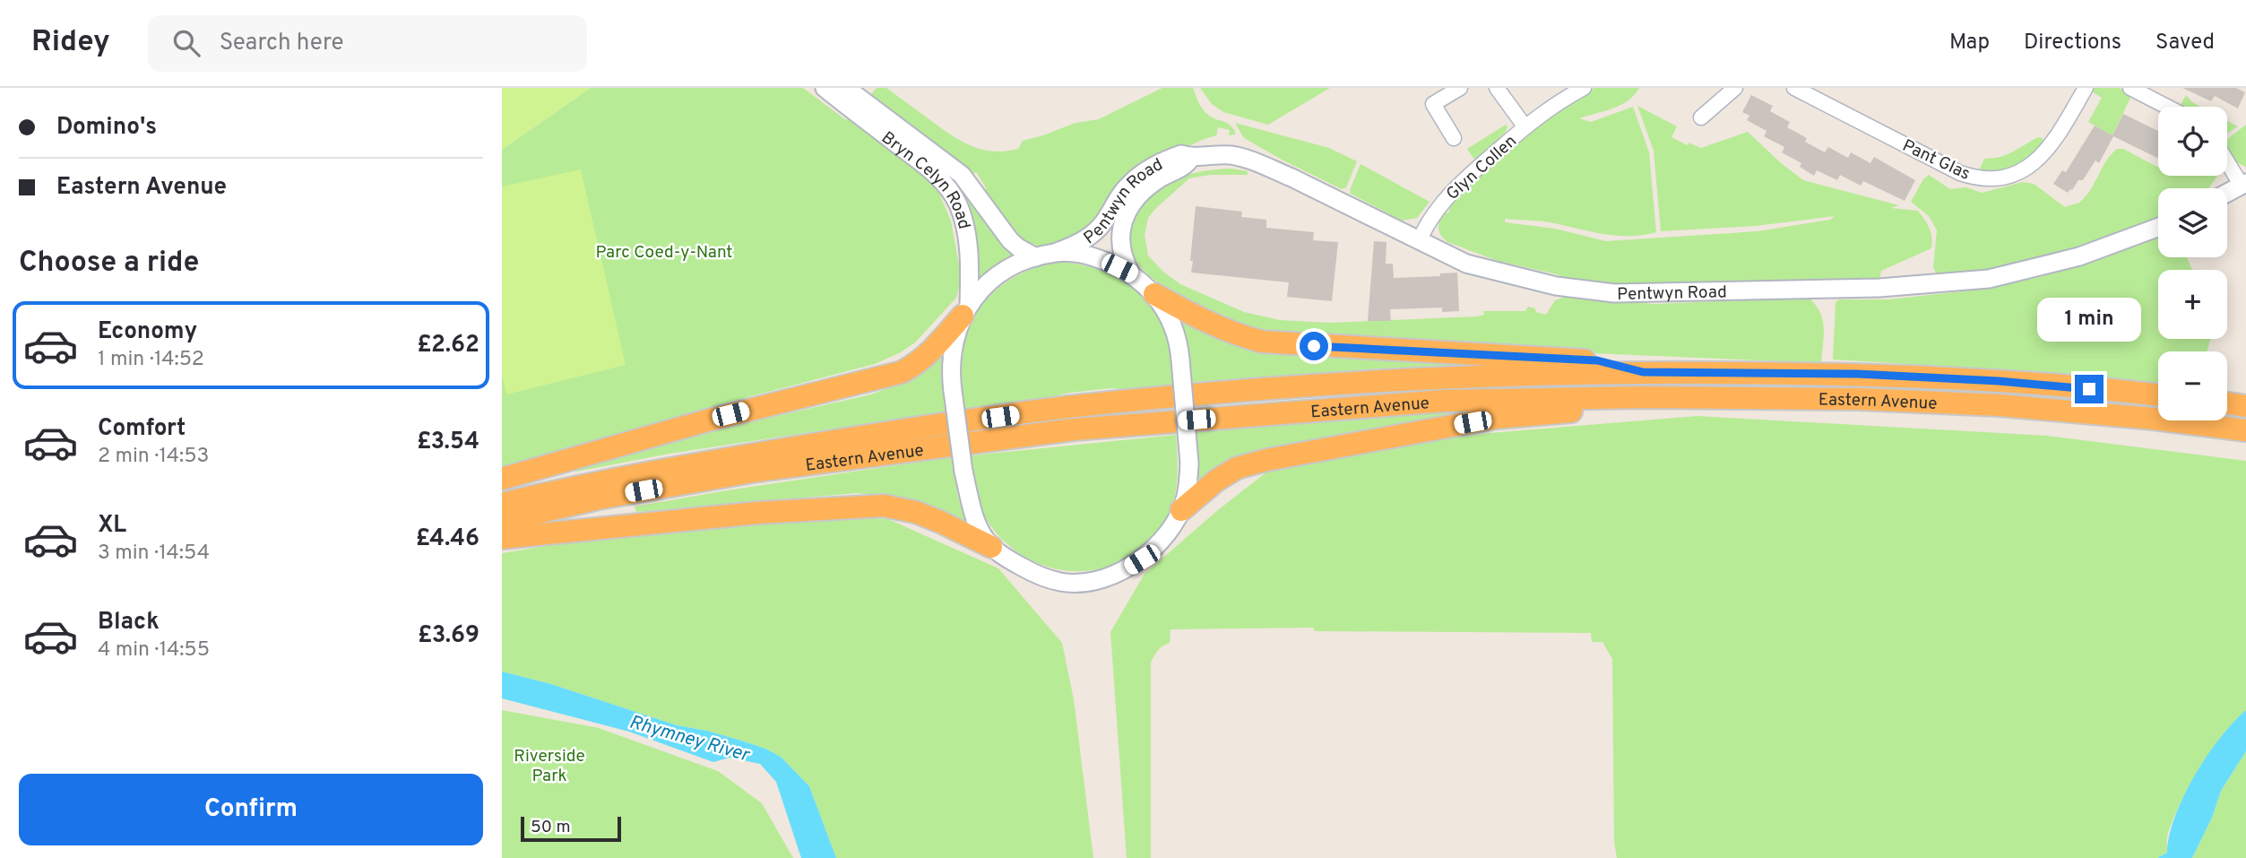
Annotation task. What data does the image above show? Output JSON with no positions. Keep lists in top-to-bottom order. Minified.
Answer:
{"streets":{"highway":["Eastern Avenue"],"street":["Pant Glas","Glyn Collen","Bryn Celyn Road","Pentwyn Road"]},"crossings":[["Glyn Collen","Pentwyn Road"]],"water":["Rhymney River"],"parks":["Parc Coed-y-Nant","Riverside Park"],"scale_bar":"50 m","page":{"header":"Ridey","search":"Search here","nav":["Map","Directions","Saved"],"banner":["Domino's","Eastern Avenue"],"map_buttons":["+","−"],"heading":"Choose a ride","bubble":"1 min","list":[{"name":"Economy","note":"1 min · 14:52","value":"£2.62"},{"name":"Comfort","note":"2 min · 14:53","value":"£3.54"},{"name":"XL","note":"3 min · 14:54","value":"£4.46"},{"name":"Black","note":"4 min · 14:55","value":"£3.69"}],"buttons":"Confirm","scale":"50 m"}}
